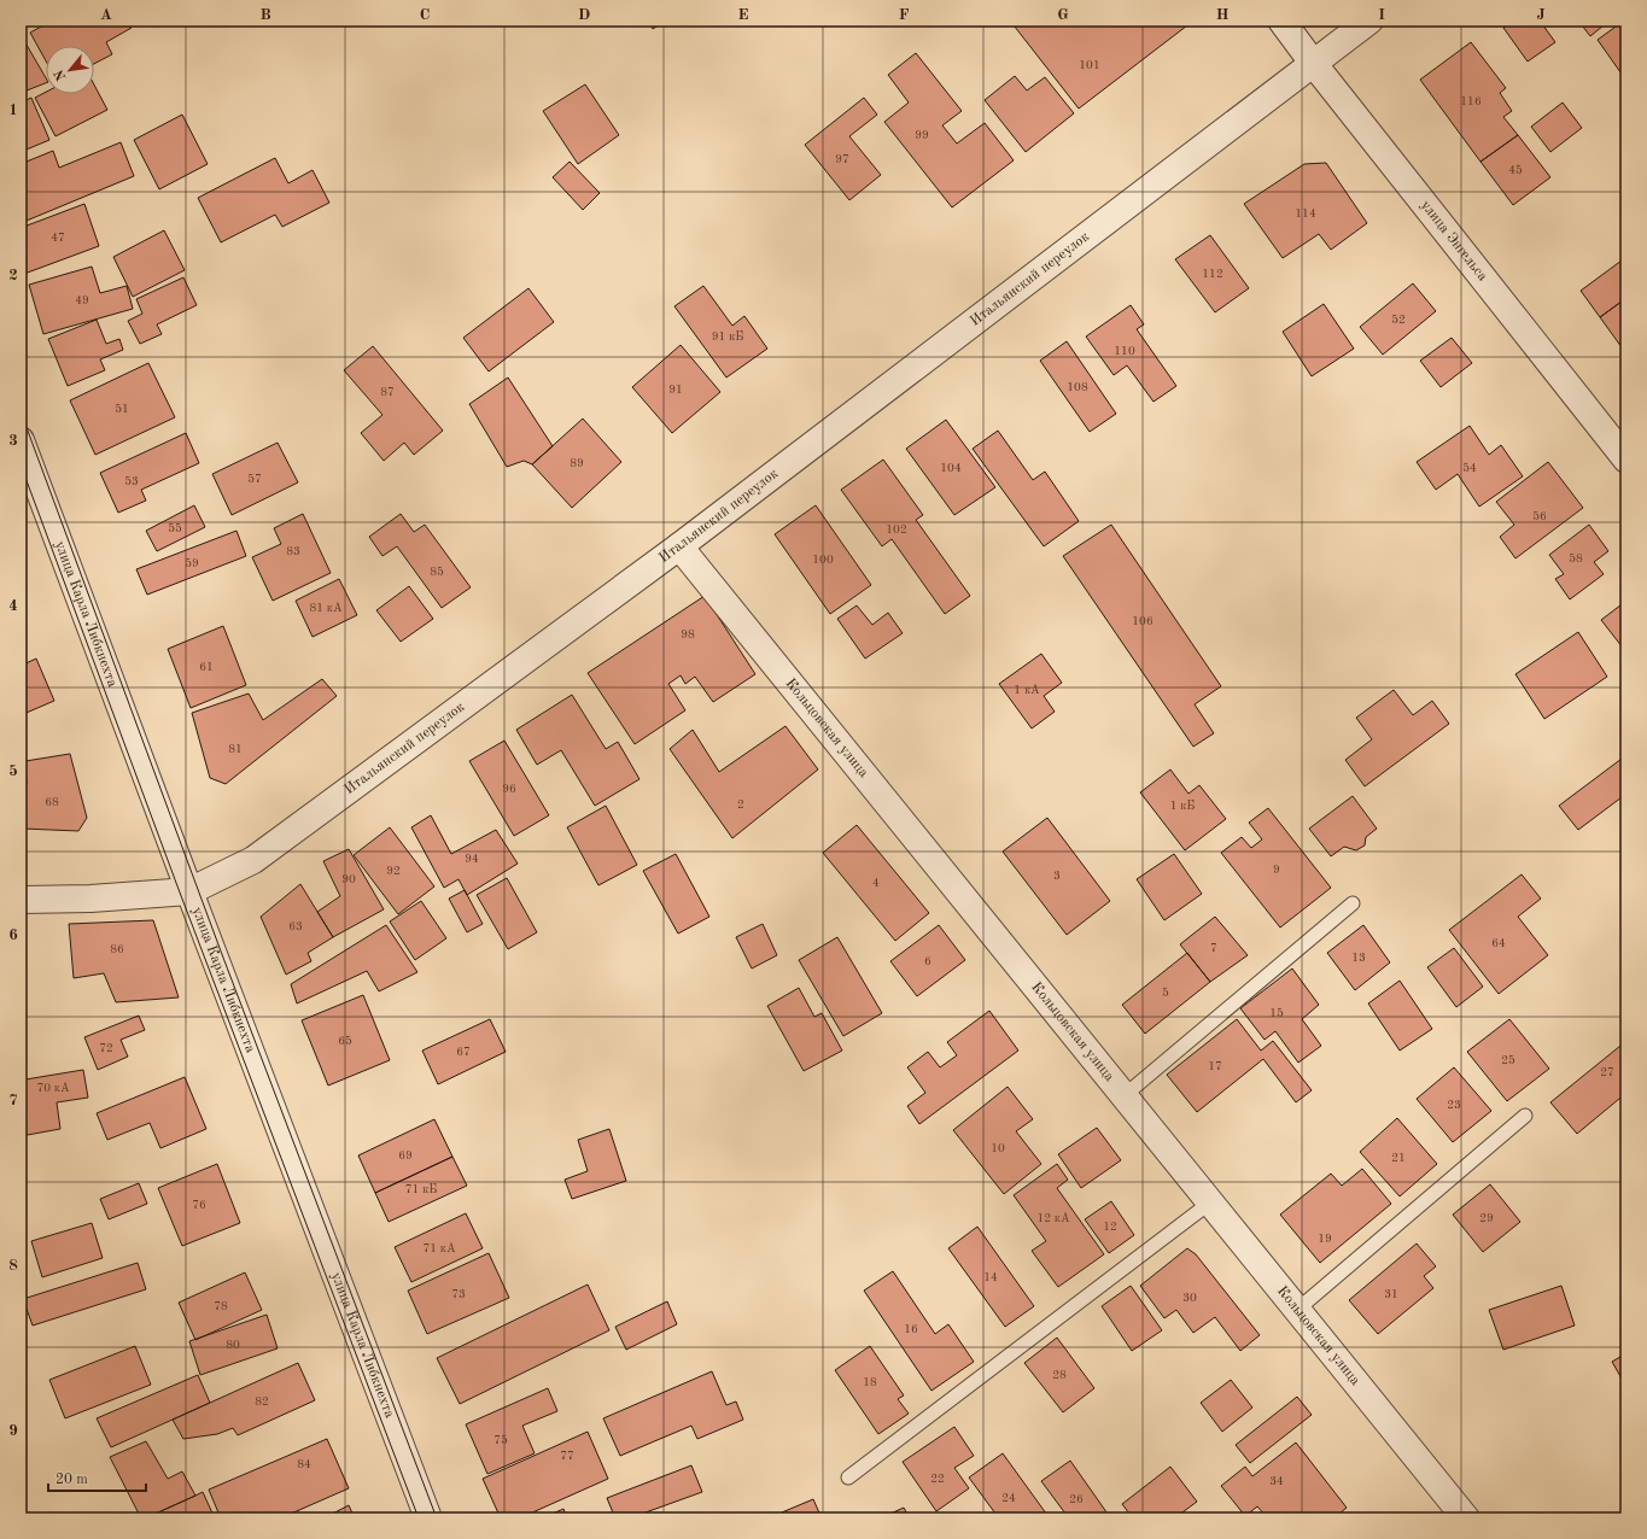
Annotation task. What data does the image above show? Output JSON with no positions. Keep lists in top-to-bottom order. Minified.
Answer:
{"streets":{"street":["улица Энгельса","Итальянский переулок","улица Карла Либкнехта","Кольцовская улица"]},"crossings":[["улица Энгельса","Итальянский переулок"],["Итальянский переулок","улица Карла Либкнехта"],["Итальянский переулок","Кольцовская улица"]],"house_numbers":["101","116","99","97","45","114","47","112","49","52","91 кБ","110","108","91","87","51","89","104","54","57","53","56","55","102","83","58","100","59","85","81 кА","106","98","61","1 кА","81","96","68","2","1 кБ","94","9","92","3","90","4","63","64","7","86","13","6","5","15","65","72","67","25","17","27","70 кА","23","10","69","21","71 кБ","76","12 кА","29","12","19","71 кА","14","73","31","30","78","16","80","28","18","82","75","77","84","22","34","24","26"],"scale_bar":"20 m","north":"bottom left","grid":{"columns":["A","B","C","D","E","F","G","H","I","J"],"rows":["1","2","3","4","5","6","7","8","9"]}}
